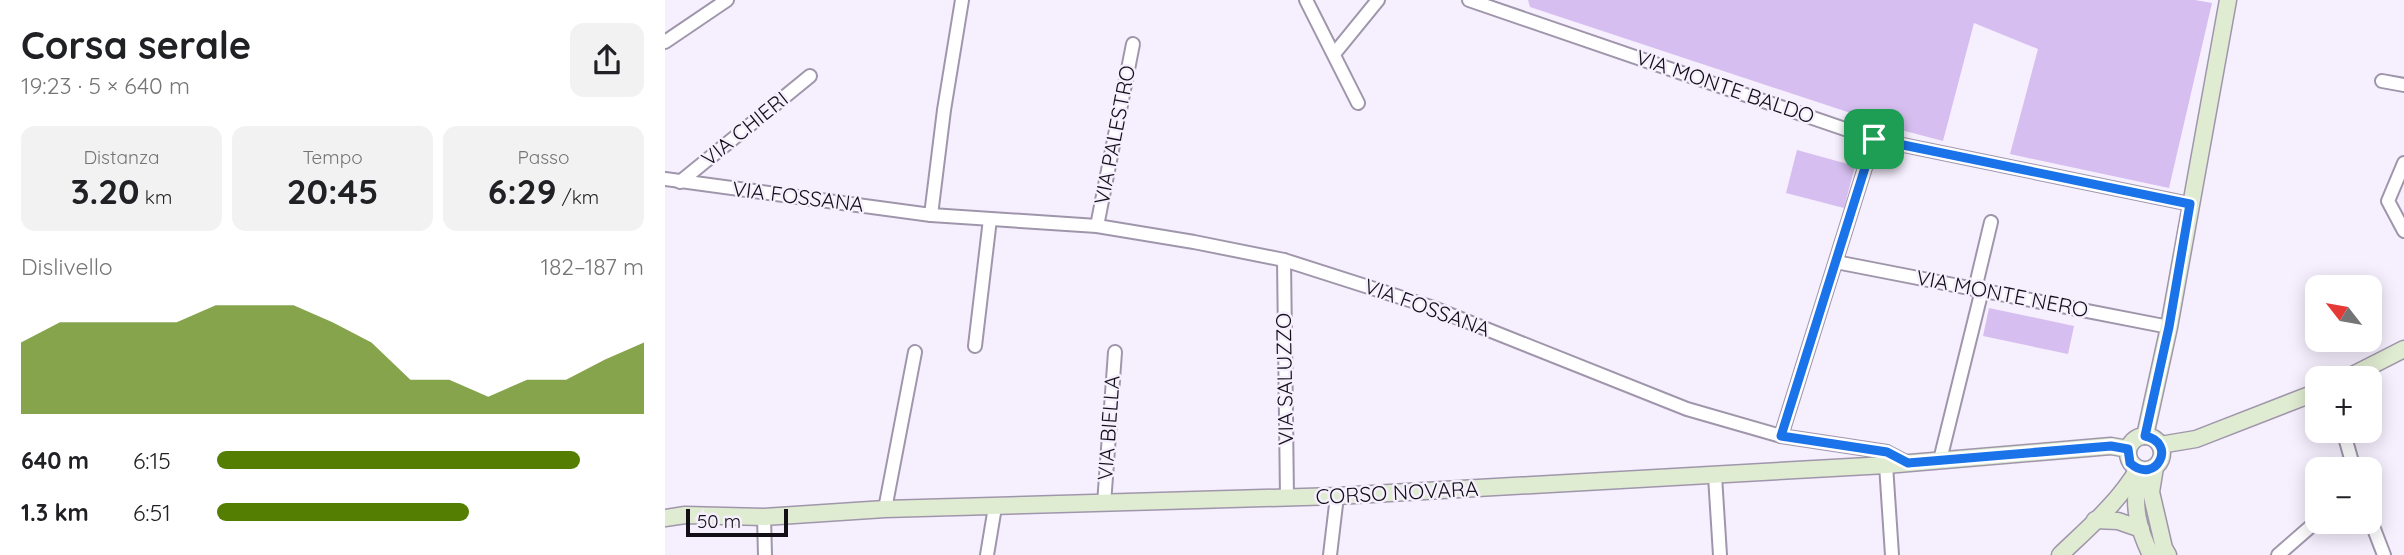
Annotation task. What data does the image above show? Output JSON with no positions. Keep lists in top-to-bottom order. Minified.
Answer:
{"streets":{"main road":["CORSO NOVARA"],"street":["VIA MONTE BALDO","VIA CHIERI","VIA PALESTRO","VIA FOSSANA","VIA MONTE NERO","VIA SALUZZO","VIA BIELLA"]},"crossings":[["VIA CHIERI","VIA FOSSANA"],["VIA PALESTRO","VIA FOSSANA"],["VIA FOSSANA","VIA SALUZZO"],["VIA FOSSANA","CORSO NOVARA"],["VIA SALUZZO","CORSO NOVARA"],["VIA BIELLA","CORSO NOVARA"]],"scale_bar":"50 m","north":"top left","page":{"heading":["Corsa serale","19:23 · 5 × 640 m"],"stats":[["Distanza","3.20 km"],["Tempo","20:45"],["Passo","6:29 /km"]],"chart":["Dislivello","182–187 m"],"map_buttons":["+","−"],"list":[{"name":"640 m","note":"6:15"},{"name":"1.3 km","note":"6:51"}],"scale":"50 m"}}
